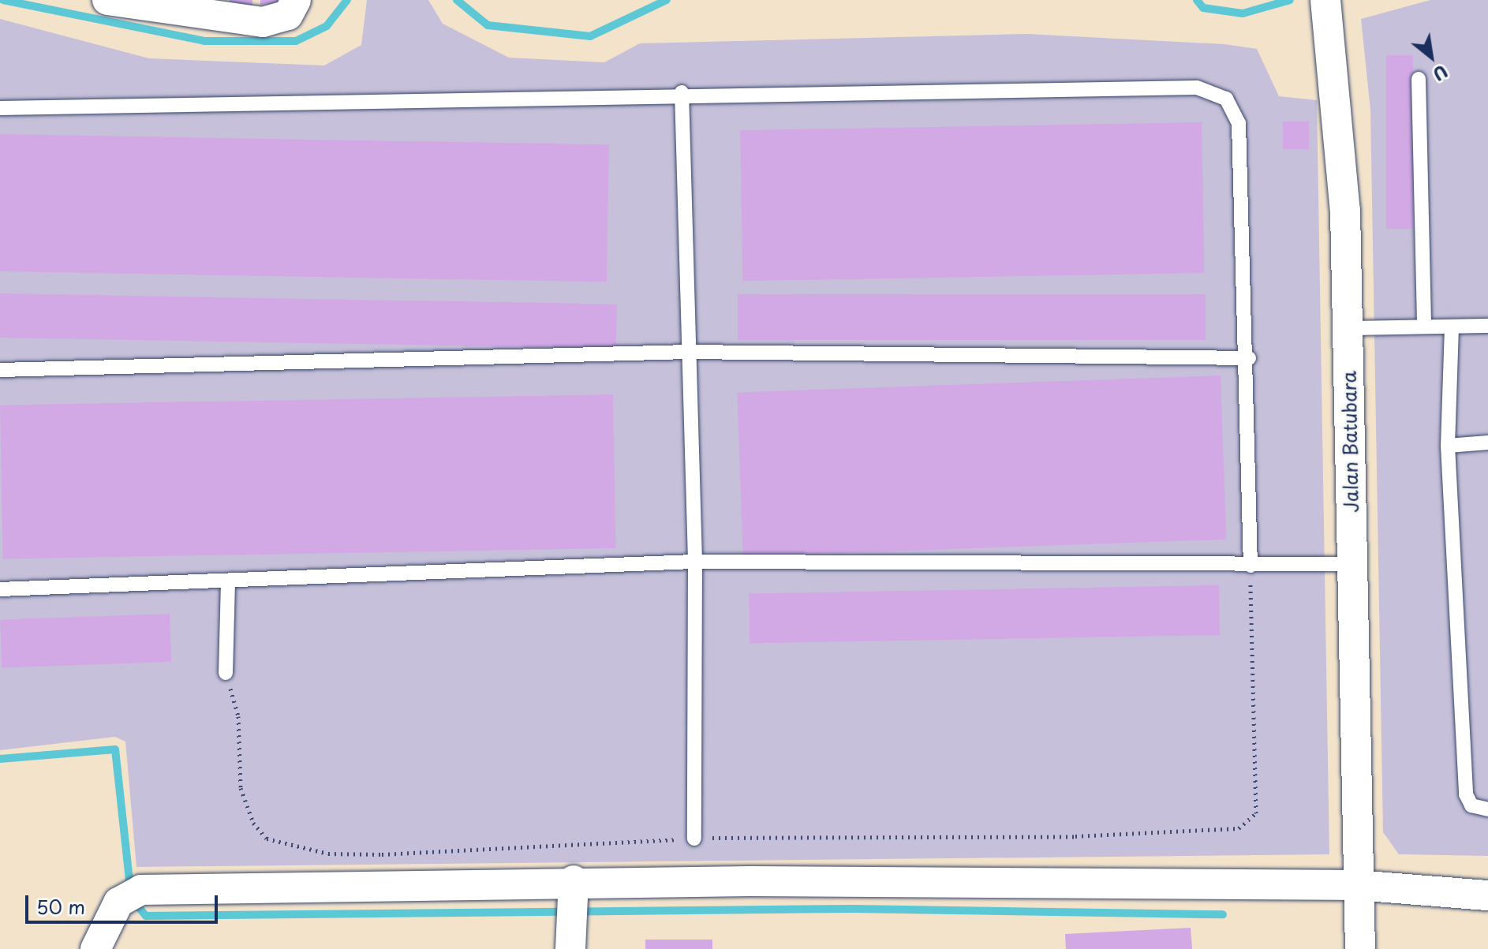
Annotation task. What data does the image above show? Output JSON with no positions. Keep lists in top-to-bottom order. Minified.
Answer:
{"streets":{"street":["Jalan Batubara"]},"scale_bar":"50 m","north":"bottom right"}
